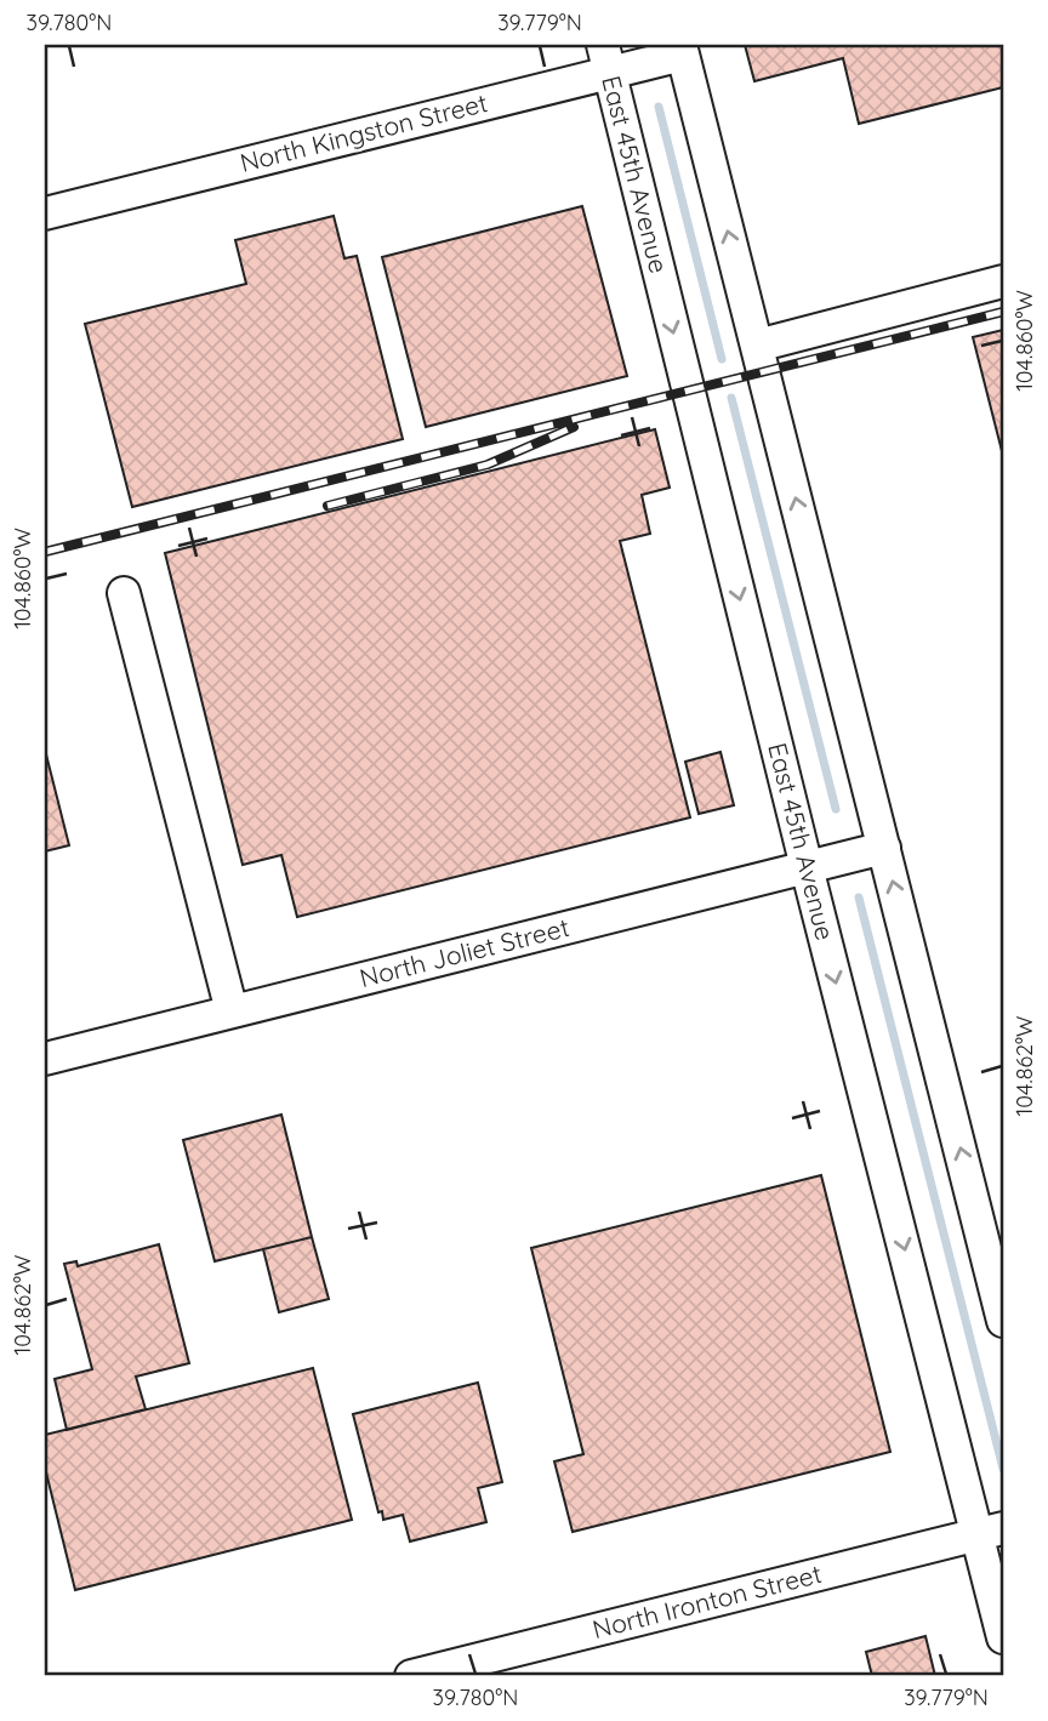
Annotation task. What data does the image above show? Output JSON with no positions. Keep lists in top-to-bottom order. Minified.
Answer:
{"streets":{"street":["North Kingston Street","East 45th Avenue","North Joliet Street","North Ironton Street"]},"crossings":[["North Kingston Street","East 45th Avenue"],["East 45th Avenue","North Joliet Street"],["East 45th Avenue","North Ironton Street"]],"coordinates":["39.780°N","39.779°N","104.860°W","104.862°W"]}
